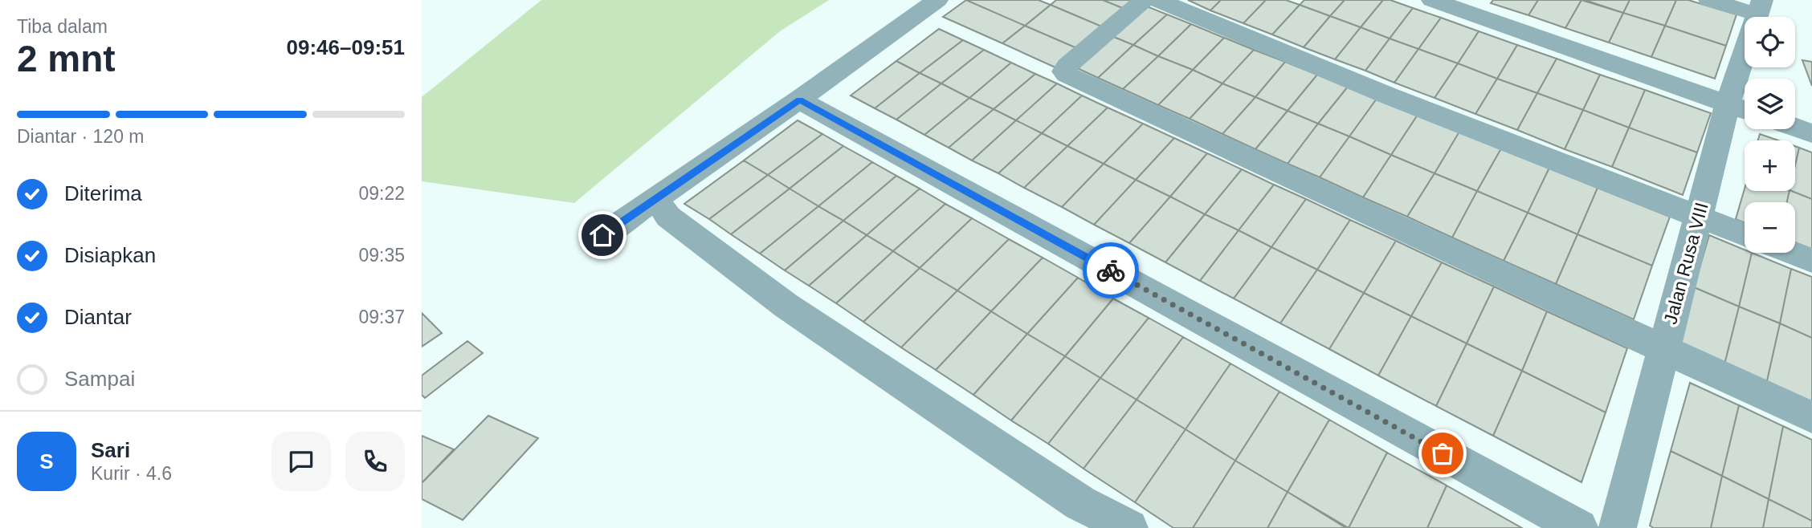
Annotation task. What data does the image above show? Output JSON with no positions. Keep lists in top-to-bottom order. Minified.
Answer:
{"streets":{"street":["Jalan Rusa VIII"]},"page":{"heading":["2 mnt","Tiba dalam","09:46–09:51"],"panel":["Sari","Kurir · 4.6"],"map_buttons":["+","−"],"bar":"Diantar · 120 m","list":[["Diterima","09:22"],["Disiapkan","09:35"],["Diantar","09:37"],"Sampai"],"round":"S"}}
